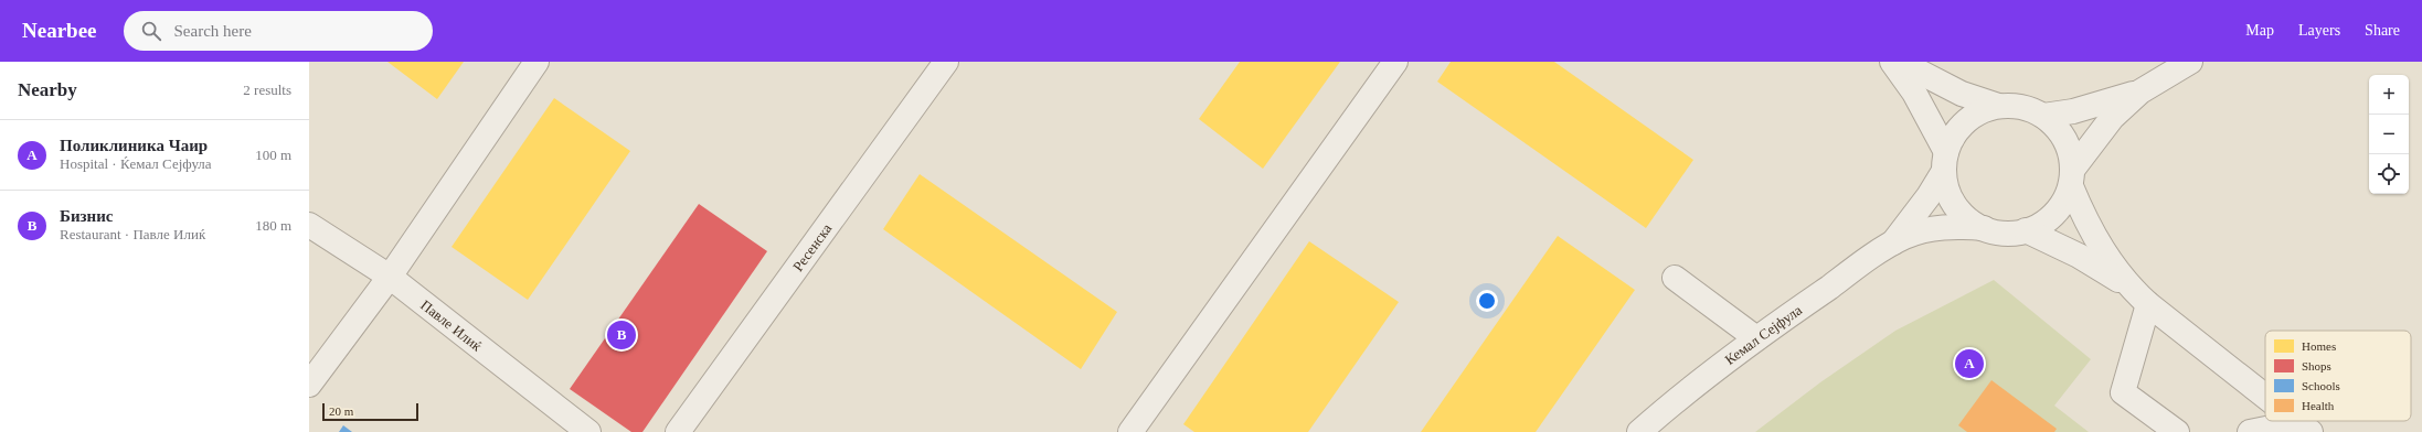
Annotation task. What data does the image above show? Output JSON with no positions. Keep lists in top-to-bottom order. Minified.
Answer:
{"streets":{"street":["Ресенска","Павле Илиќ","Кемал Сејфула"]},"legend":["Homes","Shops","Schools","Health"],"scale_bar":"20 m","page":{"header":"Nearbee","search":"Search here","nav":["Map","Layers","Share"],"heading":["Nearby","2 results"],"map_buttons":["+","−"],"list":[{"mark":"A","name":"Поликлиника Чаир","note":"Hospital · Ќемал Сејфула","value":"100 m"},{"mark":"B","name":"Бизнис","note":"Restaurant · Павле Илиќ","value":"180 m"}],"pins":["B","A"],"scale":"20 m"}}
